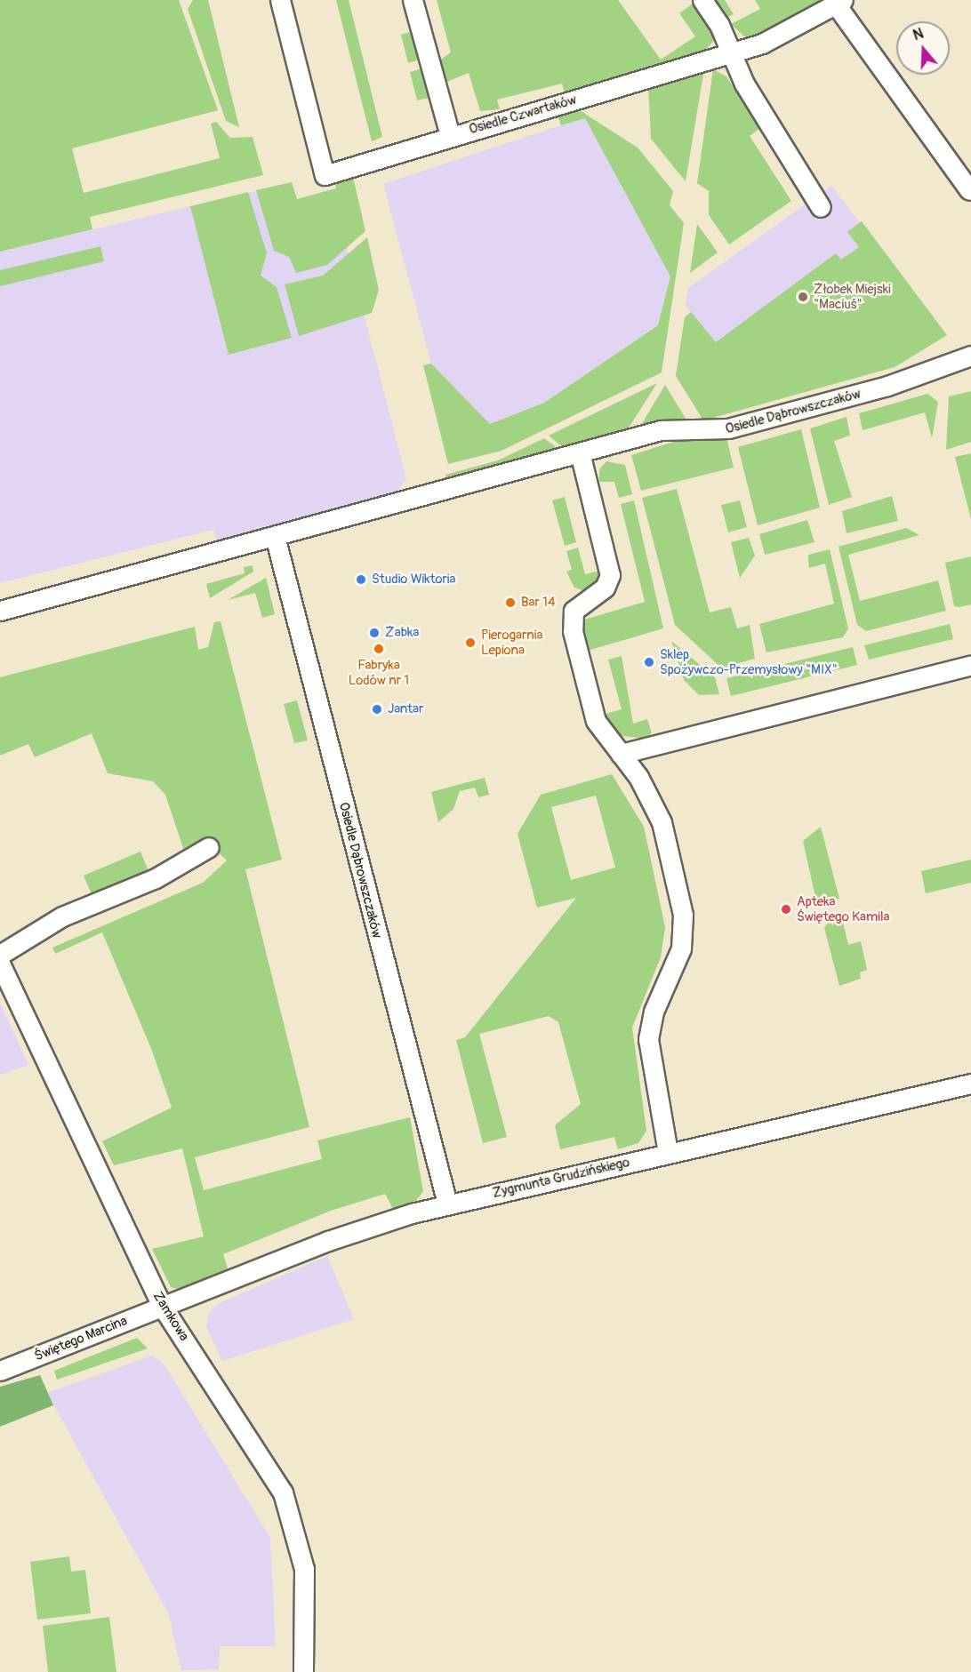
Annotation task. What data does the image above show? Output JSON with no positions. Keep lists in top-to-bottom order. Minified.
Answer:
{"streets":{"street":["Osiedle Czwartaków","Osiedle Dąbrowszczaków","Zygmunta Grudzińskiego","Zamkowa","Świętego Marcina"]},"crossings":[["Osiedle Dąbrowszczaków","Zygmunta Grudzińskiego"],["Zygmunta Grudzińskiego","Zamkowa"],["Zygmunta Grudzińskiego","Świętego Marcina"],["Zamkowa","Świętego Marcina"]],"places":["Żłobek Miejski \"Maciuś\"","Studio Wiktoria","Bar 14","Żabka","Pierogarnia Lepiona","Fabryka Lodów nr 1","Sklep Spożywczo-Przemysłowy \"MIX\"","Jantar","Apteka Świętego Kamila"],"north":"top"}
